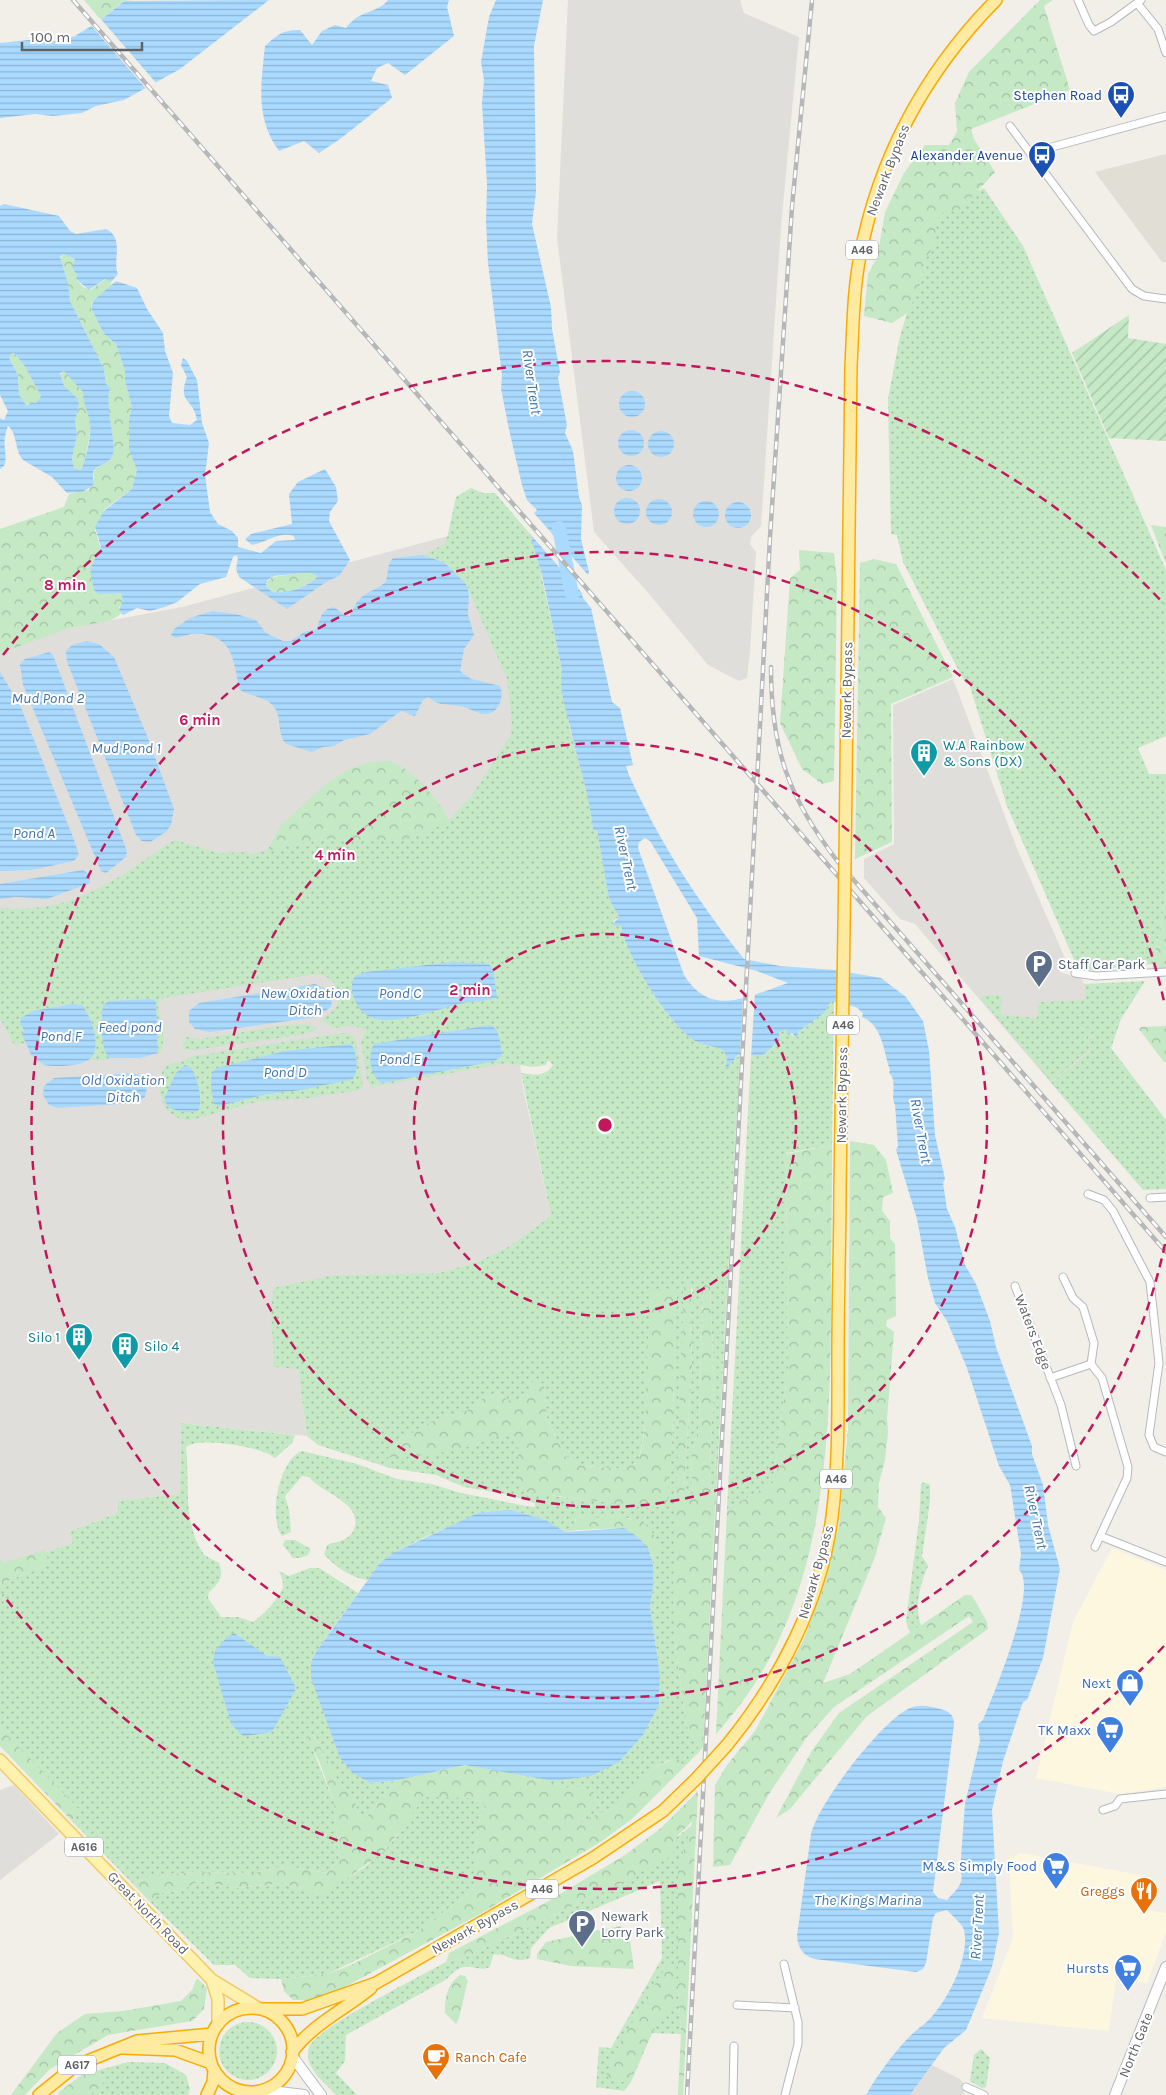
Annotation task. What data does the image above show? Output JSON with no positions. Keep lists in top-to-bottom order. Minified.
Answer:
{"streets":{"highway":["Newark Bypass","A46","A617"],"main road":["A616","Great North Road","North Gate"],"street":["Waters Edge"]},"crossings":[["Newark Bypass","Great North Road"],["Newark Bypass","A617"],["Great North Road","A617"]],"water":["River Trent","Mud Pond 2","Mud Pond 1","Pond A","New Oxidation Ditch","Pond C","Feed pond","Pond F","Pond E","Pond D","Old Oxidation Ditch","The Kings Marina"],"places":{"bus stop":["Stephen Road","Alexander Avenue"],"building":["W.A Rainbow & Sons (DX)","Silo 1","Silo 4"],"parking":["Staff Car Park","Newark Lorry Park"],"shop":["Next"],"supermarket":["TK Maxx","M&S Simply Food","Hursts"],"restaurant":["Greggs"],"cafe":["Ranch Cafe"]},"scale_bar":"100 m","rings":["8 min","6 min","4 min","2 min"]}
